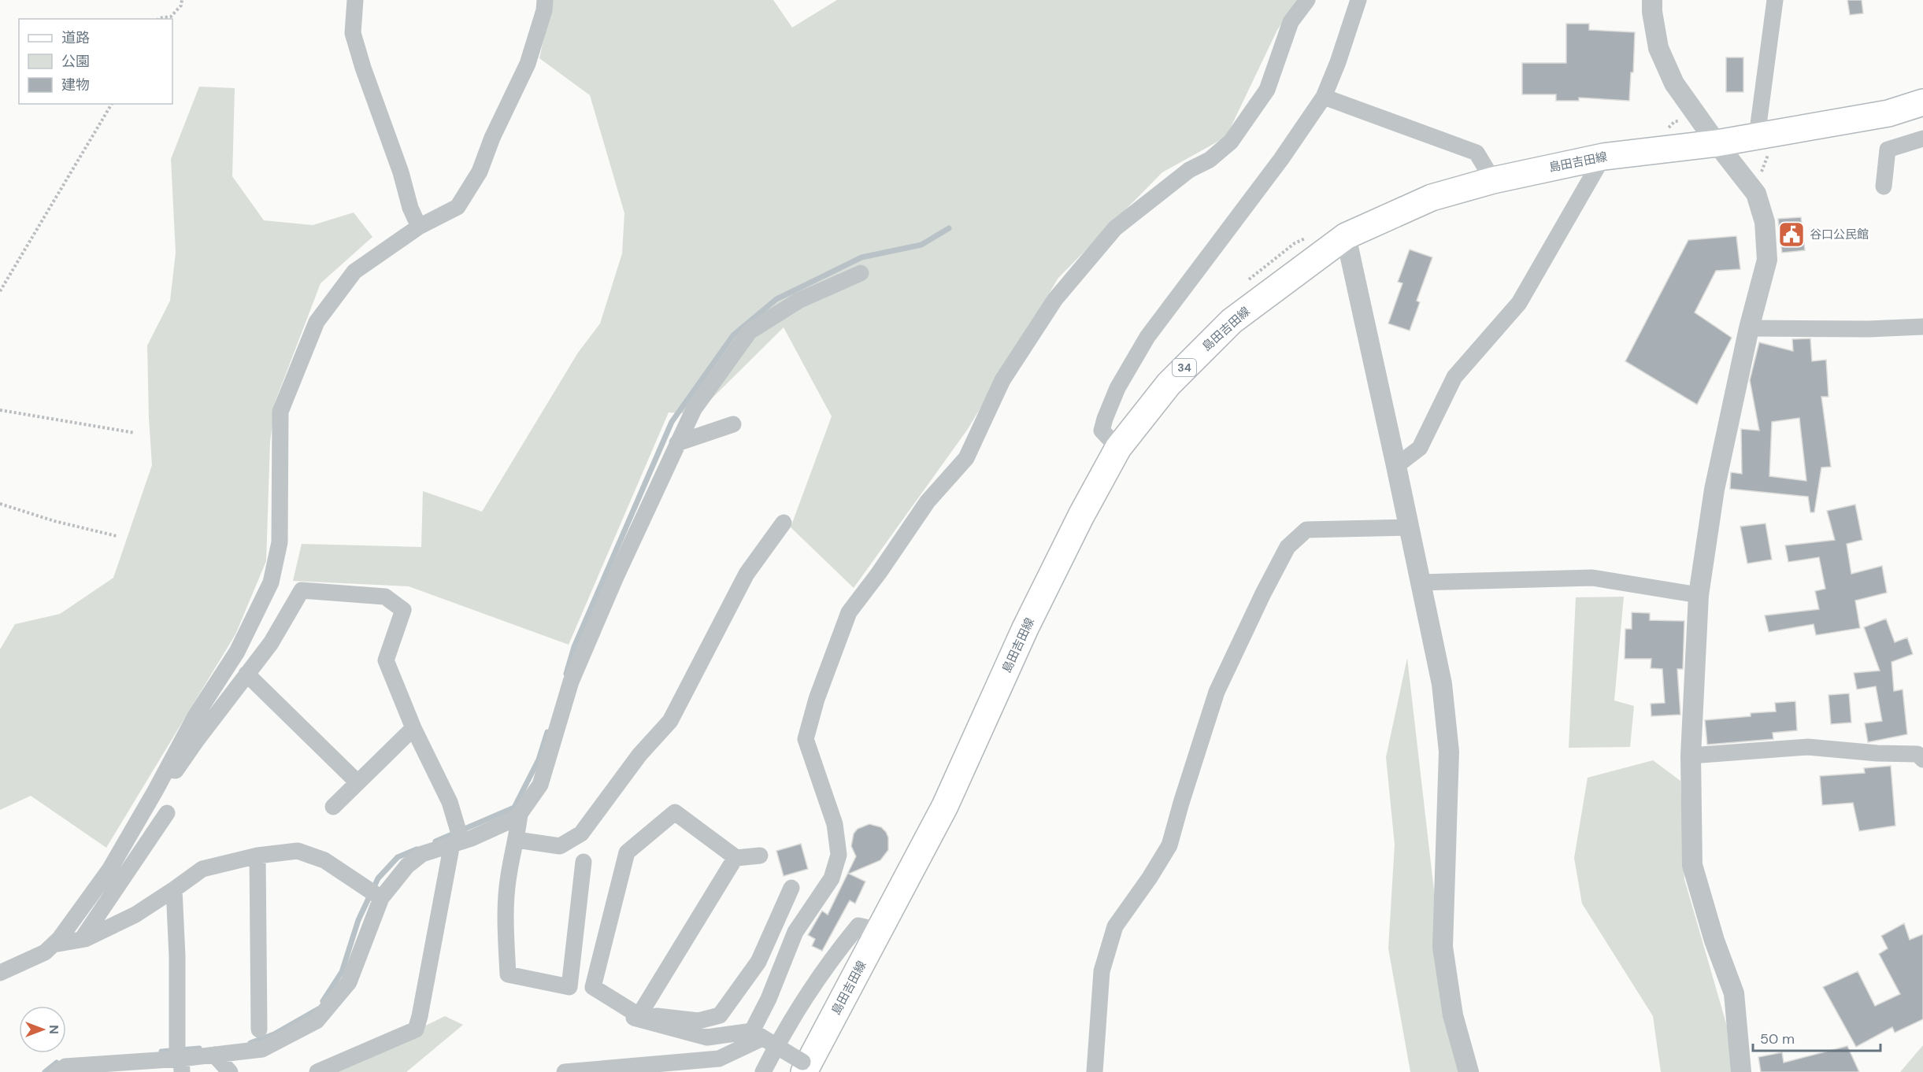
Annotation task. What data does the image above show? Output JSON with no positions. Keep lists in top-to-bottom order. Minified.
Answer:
{"streets":{"main road":["島田吉田線","34"]},"places":{"public building":["谷口公民館"]},"legend":["道路","公園","建物"],"scale_bar":"50 m","north":"right"}
